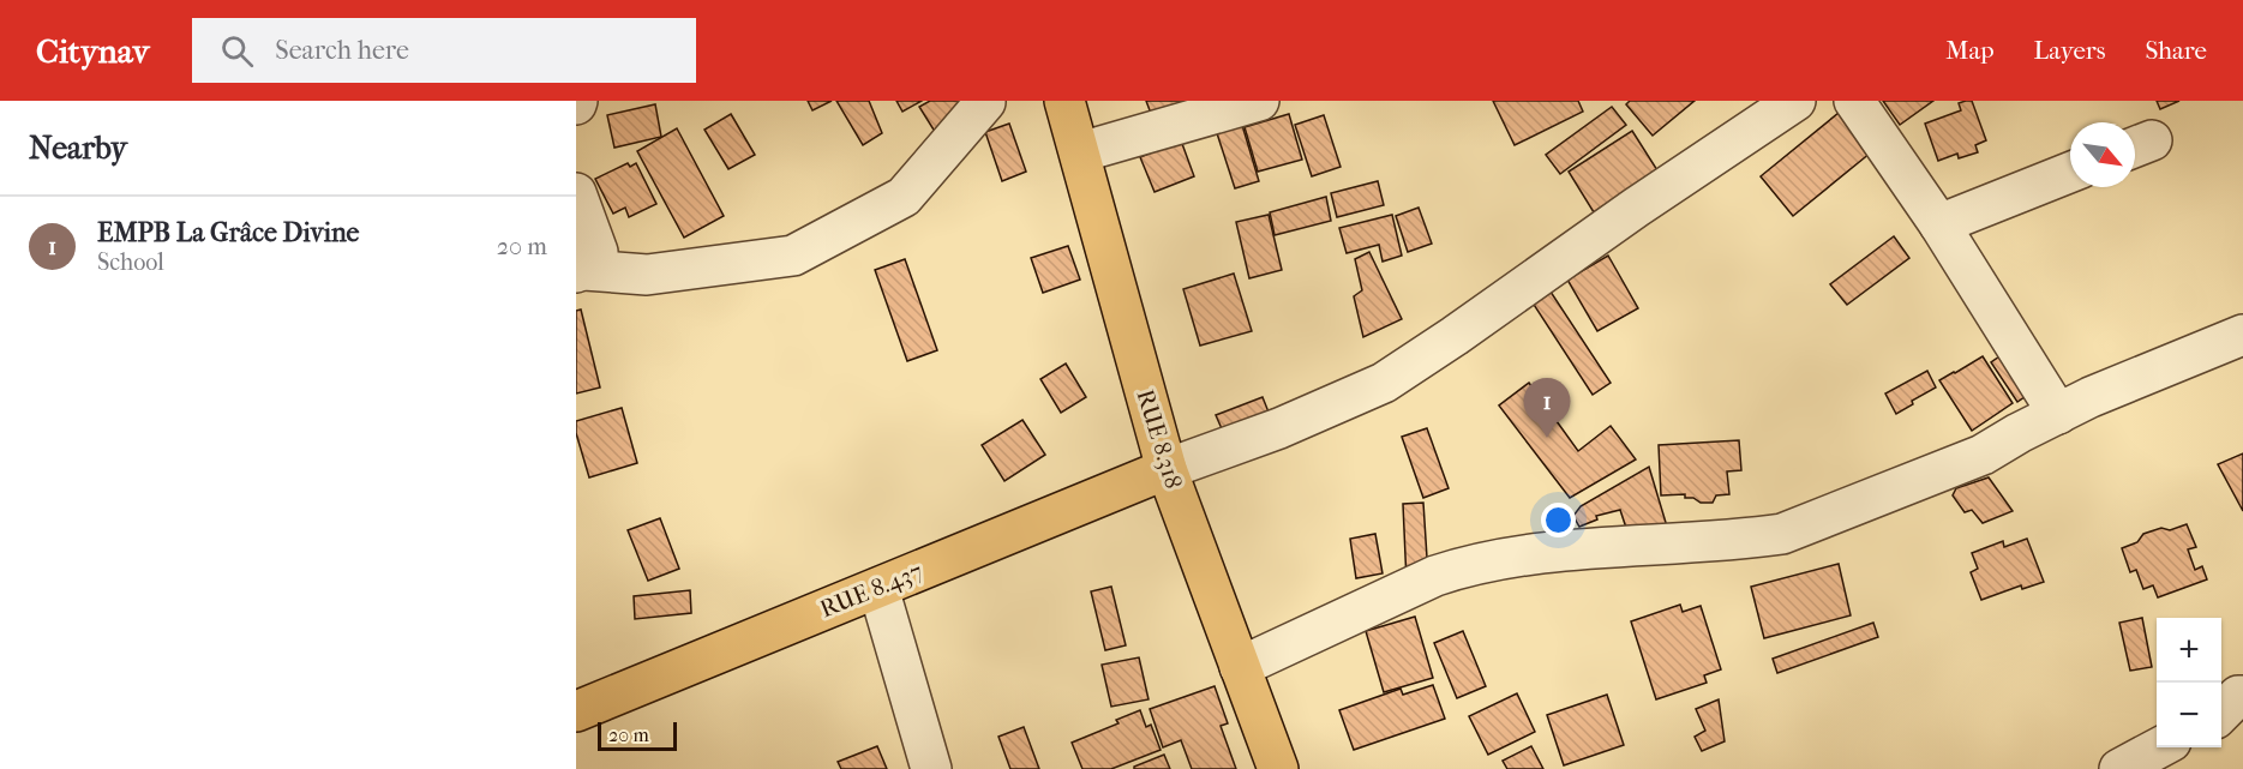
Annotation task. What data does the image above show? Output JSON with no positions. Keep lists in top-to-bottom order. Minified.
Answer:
{"streets":{"main road":["RUE 8.318","RUE 8.437"]},"crossings":[["RUE 8.318","RUE 8.437"]],"scale_bar":"20 m","north":"bottom right","page":{"header":"Citynav","search":"Search here","nav":["Map","Layers","Share"],"heading":"Nearby","list":[{"mark":"1","name":"EMPB La Grâce Divine","note":"School","value":"20 m"}],"pins":"1","map_buttons":["+","−"],"scale":"20 m"}}
